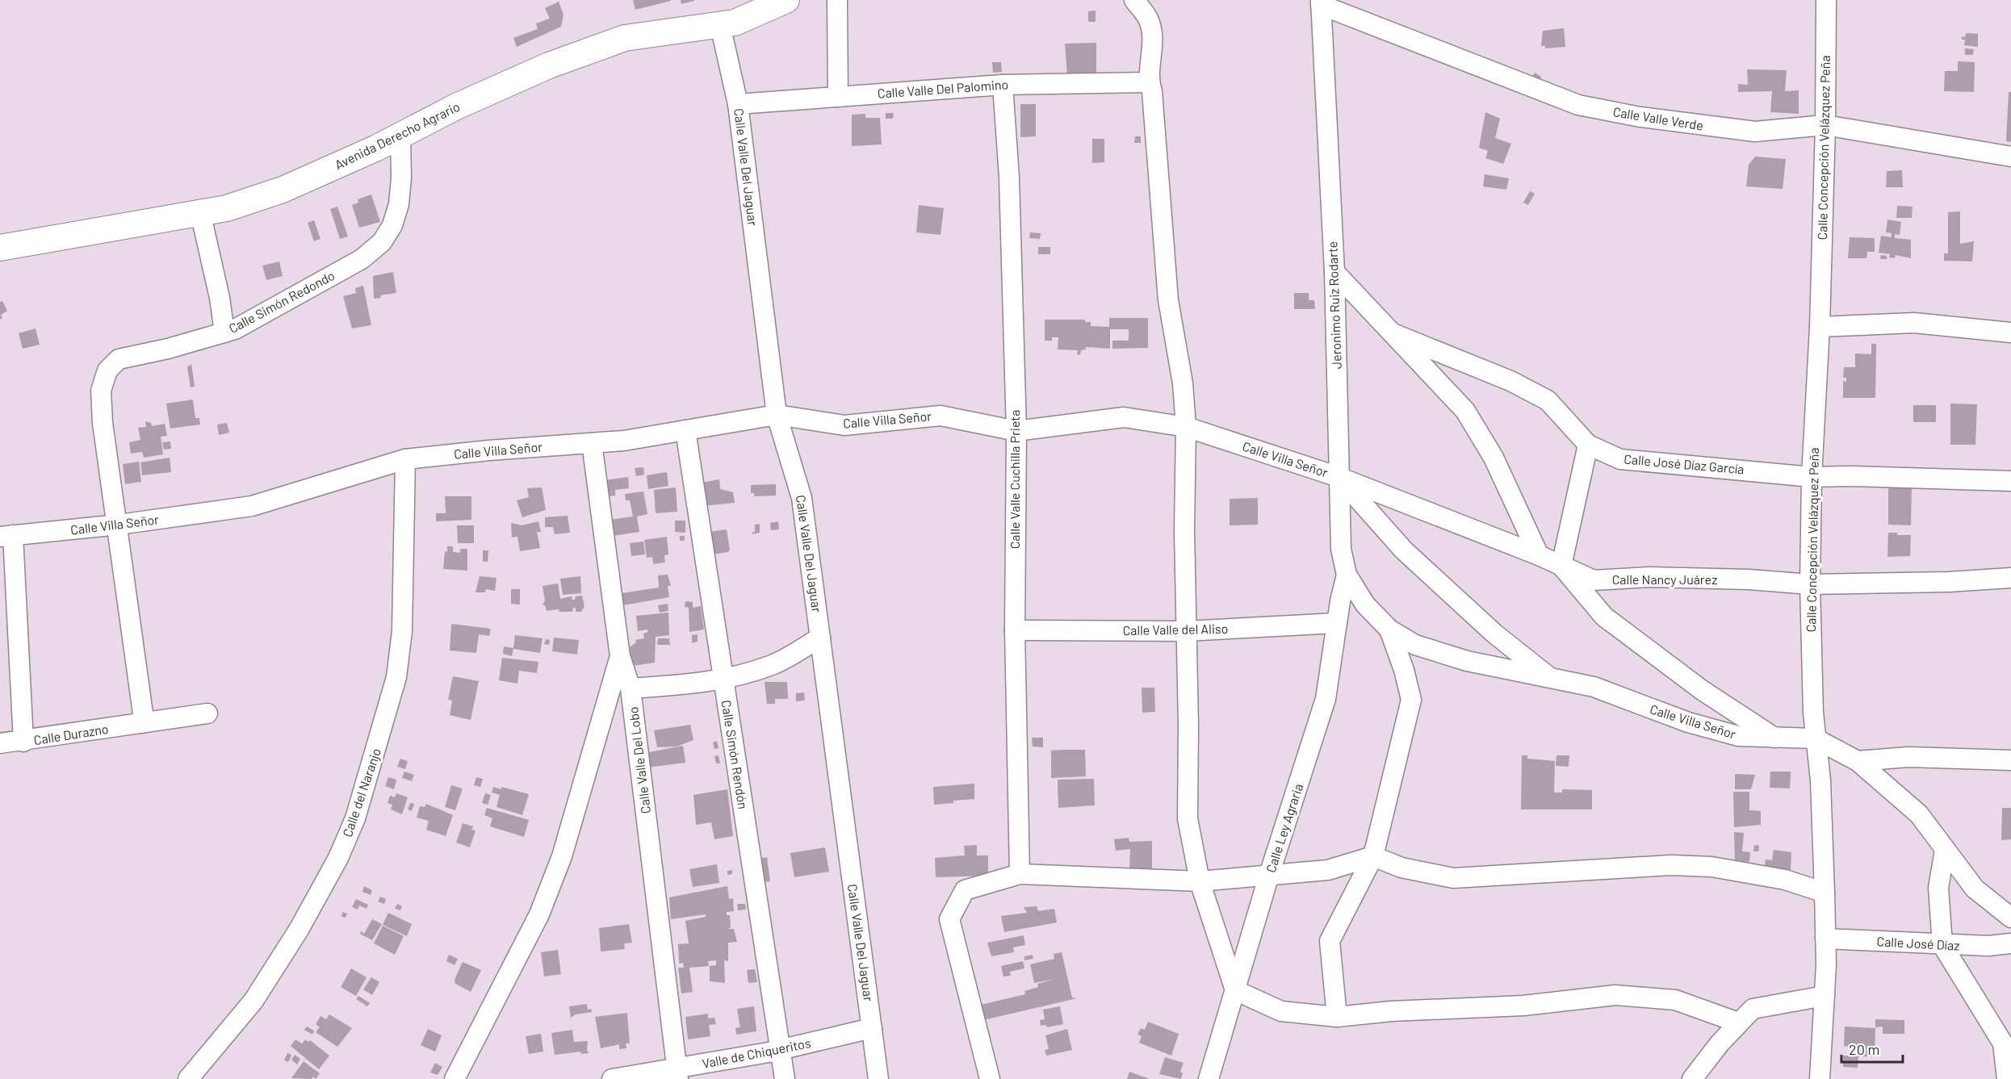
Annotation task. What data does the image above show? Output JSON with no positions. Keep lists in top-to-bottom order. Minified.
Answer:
{"streets":{"street":["Calle Valle Del Palomino","Calle Valle Verde","Avenida Derecho Agrario","Calle Concepción Velázquez Peña","Calle Valle Del Jaguar","Calle Simón Redondo","Jeronimo Ruiz Rodarte","Calle Villa Señor","Calle José Díaz García","Calle Valle Cuchilla Prieta","Calle Nancy Juárez","Calle Valle del Aliso","Calle Durazno","Calle Simón Rendón","Calle Valle Del Lobo","Calle del Naranjo","Calle Ley Agraria","Calle José Díaz","Valle de Chiqueritos"]},"crossings":[["Calle Valle Del Palomino","Calle Valle Del Jaguar"],["Calle Valle Del Palomino","Calle Valle Cuchilla Prieta"],["Calle Valle Verde","Calle Concepción Velázquez Peña"],["Calle Valle Verde","Jeronimo Ruiz Rodarte"],["Avenida Derecho Agrario","Calle Valle Del Jaguar"],["Avenida Derecho Agrario","Calle Simón Redondo"],["Calle Concepción Velázquez Peña","Calle Villa Señor"],["Calle Concepción Velázquez Peña","Calle José Díaz García"],["Calle Concepción Velázquez Peña","Calle Nancy Juárez"],["Calle Concepción Velázquez Peña","Calle José Díaz"],["Calle Valle Del Jaguar","Calle Villa Señor"],["Calle Valle Del Jaguar","Valle de Chiqueritos"],["Calle Simón Redondo","Calle Villa Señor"],["Calle Simón Redondo","Calle Durazno"],["Jeronimo Ruiz Rodarte","Calle Villa Señor"],["Jeronimo Ruiz Rodarte","Calle Nancy Juárez"],["Jeronimo Ruiz Rodarte","Calle Ley Agraria"],["Calle Villa Señor","Calle Valle Cuchilla Prieta"],["Calle Villa Señor","Calle Nancy Juárez"],["Calle Villa Señor","Calle Simón Rendón"],["Calle Villa Señor","Calle Valle Del Lobo"],["Calle Villa Señor","Calle del Naranjo"],["Calle Valle Cuchilla Prieta","Calle Valle del Aliso"],["Calle Valle del Aliso","Calle Ley Agraria"],["Calle Simón Rendón","Valle de Chiqueritos"],["Calle Valle Del Lobo","Valle de Chiqueritos"]],"scale_bar":"20 m"}
